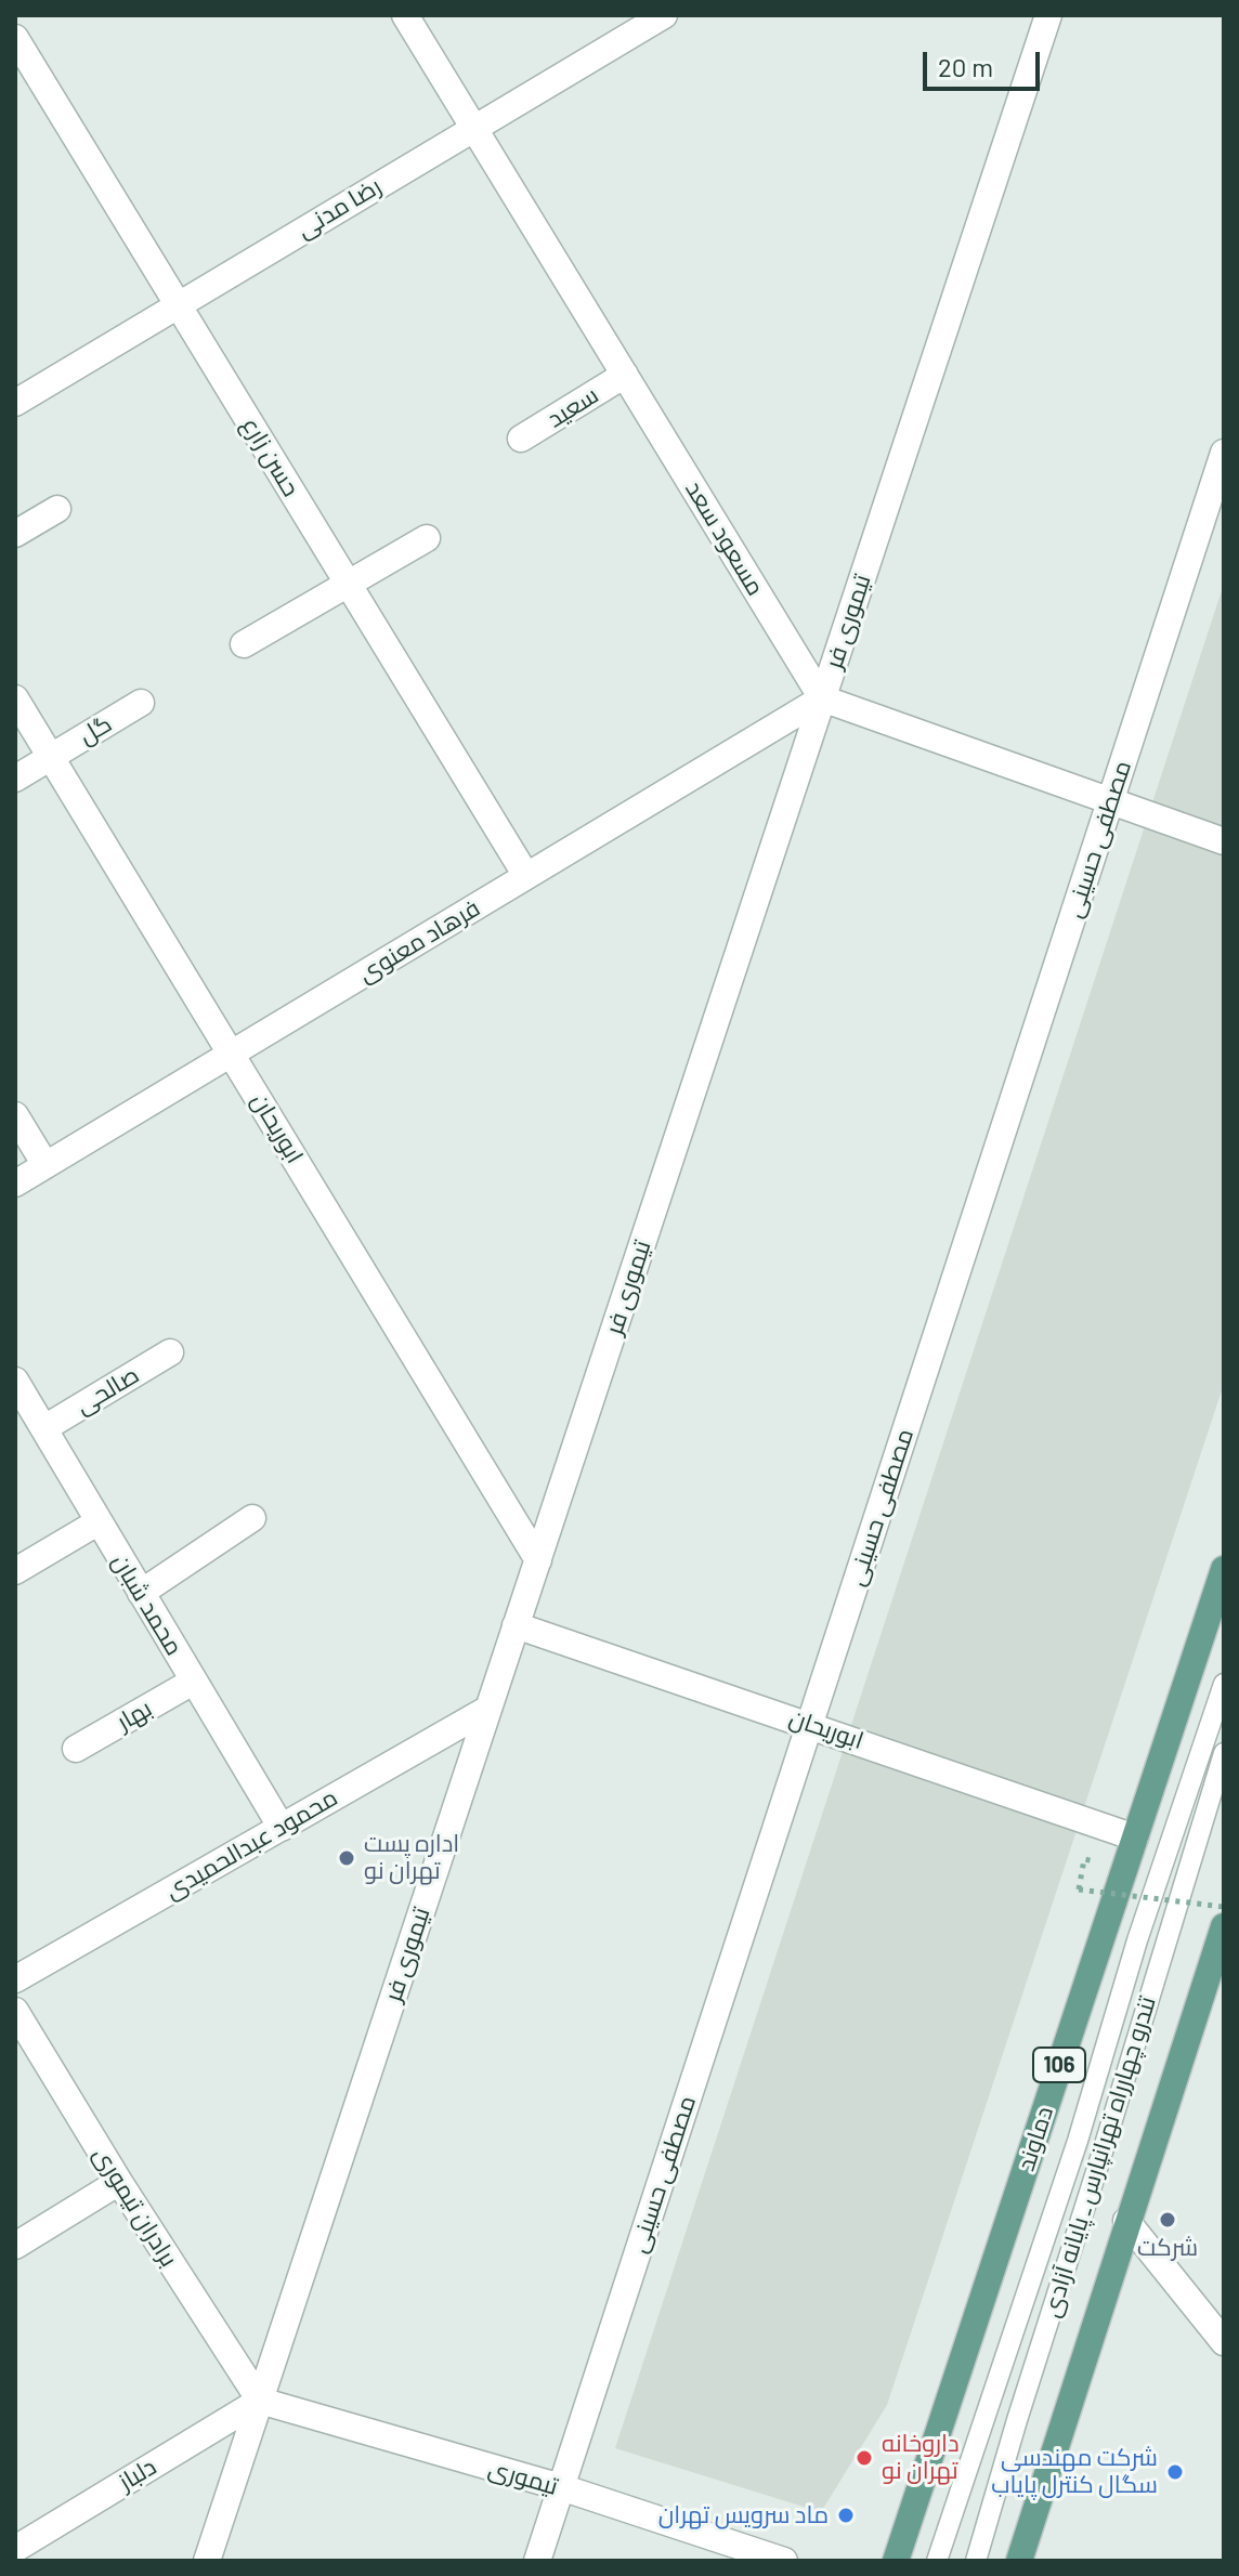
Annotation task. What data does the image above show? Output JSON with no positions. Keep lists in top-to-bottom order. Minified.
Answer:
{"streets":{"main road":["106","دماوند"],"street":["رضا مدنی","سعید","حسن زارع","مسعود سعد","تیموری فر","گل","مصطفی حسینی","فرهاد معنوی","ابوریحان","صالحی","محمد شبان","بهار","محمود عبدالحمیدی","برادران تیموری","دلباز","تیموری"],"lane":["تندرو چهارراه تهرانپارس ـ پایانه آزادی"]},"crossings":[["رضا مدنی","حسن زارع"],["رضا مدنی","مسعود سعد"],["سعید","مسعود سعد"],["حسن زارع","فرهاد معنوی"],["مسعود سعد","تیموری فر"],["مسعود سعد","فرهاد معنوی"],["تیموری فر","فرهاد معنوی"],["تیموری فر","ابوریحان"],["تیموری فر","محمود عبدالحمیدی"],["تیموری فر","برادران تیموری"],["تیموری فر","دلباز"],["تیموری فر","تیموری"],["گل","ابوریحان"],["مصطفی حسینی","ابوریحان"],["مصطفی حسینی","تیموری"],["فرهاد معنوی","ابوریحان"],["ابوریحان","دماوند"],["صالحی","محمد شبان"],["محمد شبان","بهار"],["محمد شبان","محمود عبدالحمیدی"],["برادران تیموری","دلباز"],["برادران تیموری","تیموری"],["دلباز","تیموری"]],"places":["اداره پست تهران نو","شرکت","داروخانه تهران نو","شرکت مهندسی سگال کنترل پایاب","ماد سرویس تهران"],"scale_bar":"20 m"}
